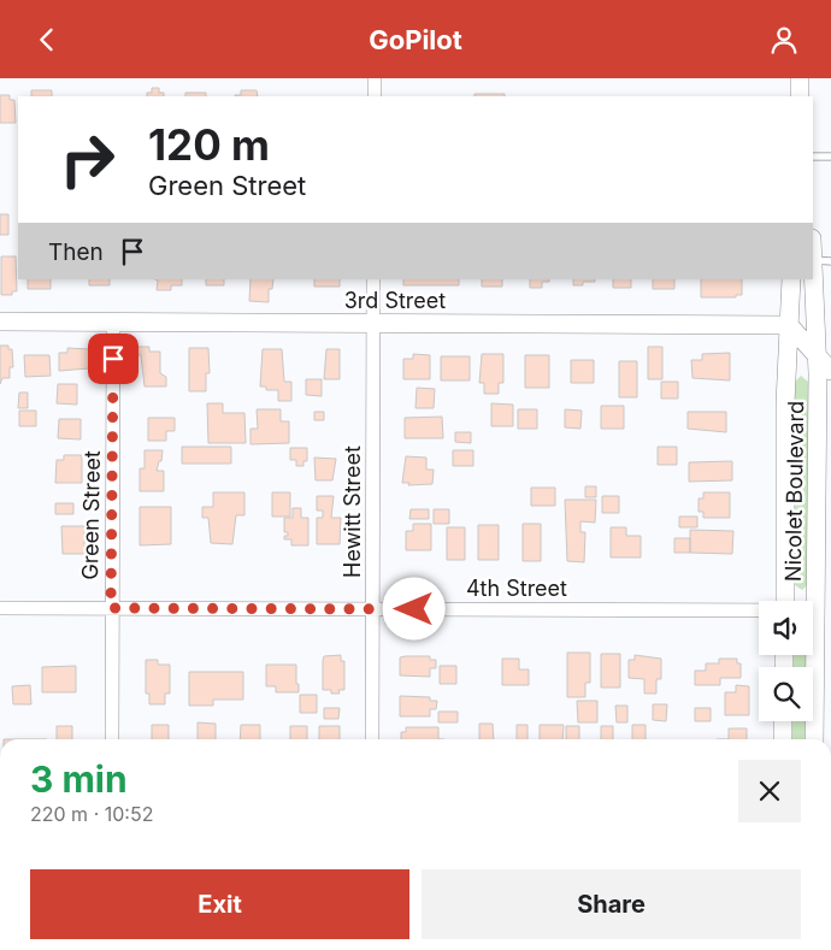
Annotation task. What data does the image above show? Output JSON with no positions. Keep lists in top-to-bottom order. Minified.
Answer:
{"streets":{"street":["3rd Street","Nicolet Boulevard","Hewitt Street","Green Street","4th Street"]},"crossings":[["3rd Street","Nicolet Boulevard"],["3rd Street","Hewitt Street"],["3rd Street","Green Street"],["Hewitt Street","4th Street"],["Green Street","4th Street"]],"page":{"header":"GoPilot","turn":["120 m","Green Street"],"then":"Then","heading":["3 min","220 m · 10:52"],"buttons":["Exit","Share"]}}
